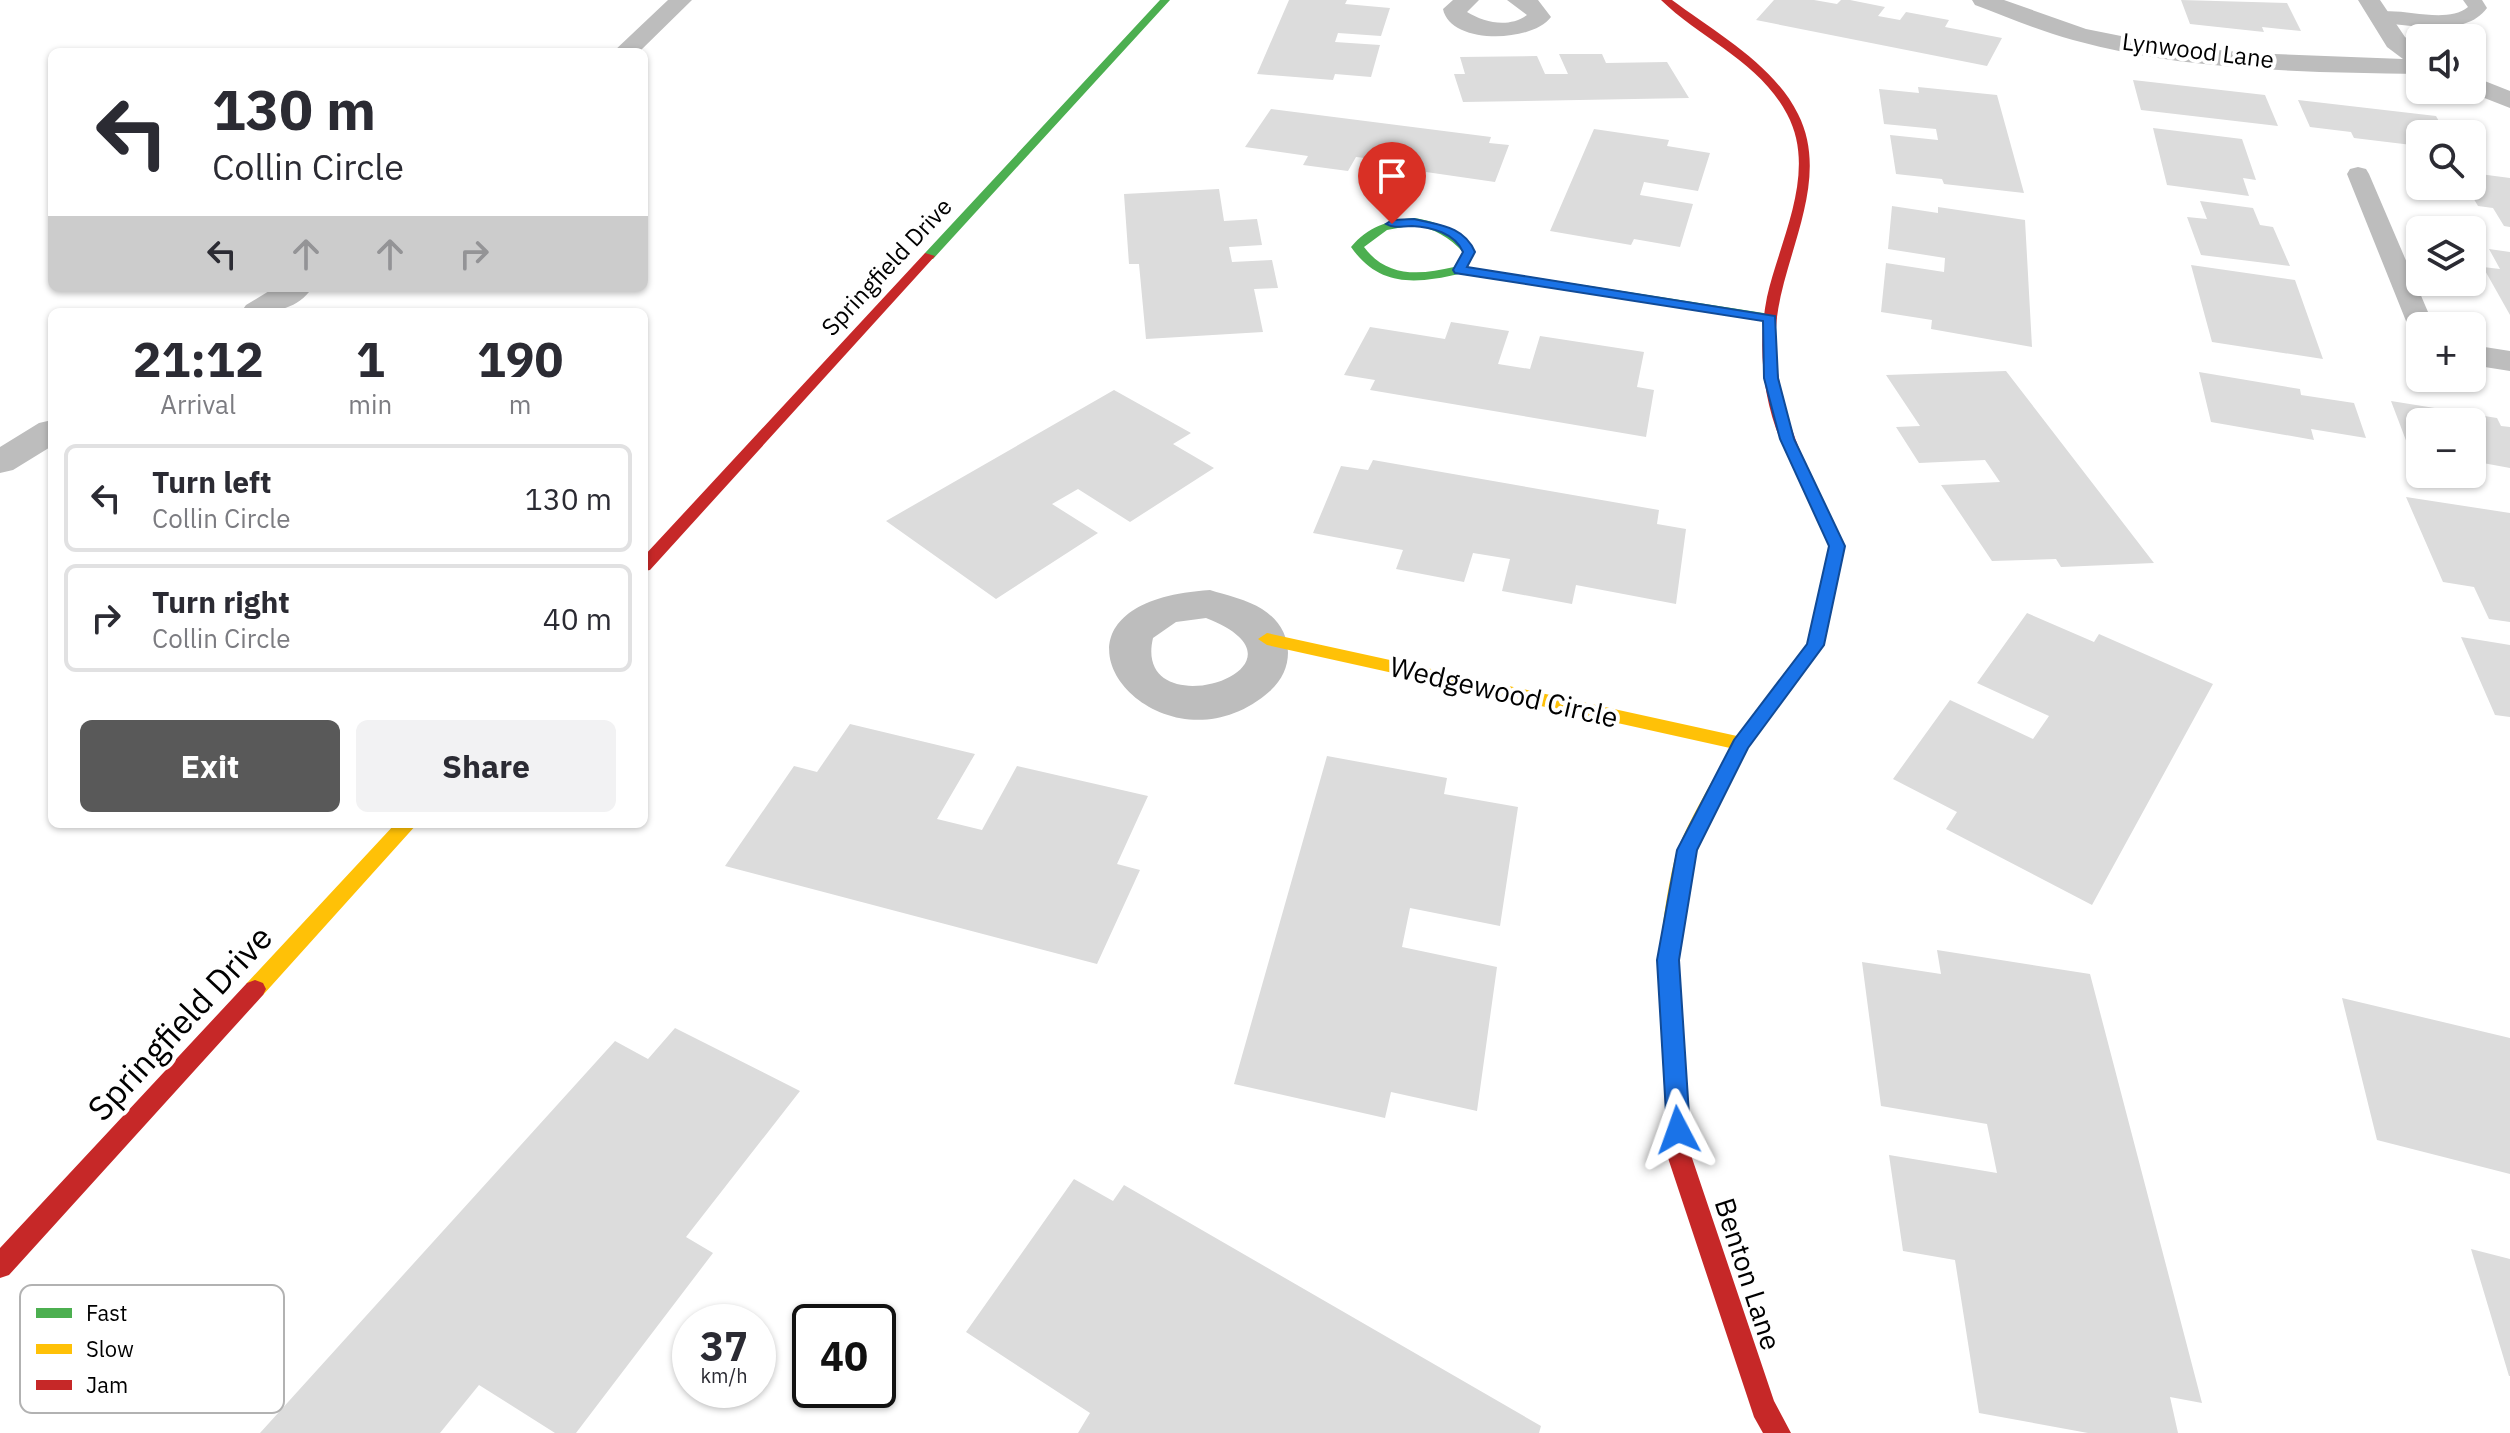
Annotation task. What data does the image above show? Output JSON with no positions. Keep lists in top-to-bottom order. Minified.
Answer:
{"streets":{"street":["Lynwood Lane","Springfield Drive","Wedgewood Circle","Benton Lane"]},"crossings":[["Wedgewood Circle","Benton Lane"]],"legend":["Fast","Slow","Jam"],"page":{"map_buttons":["+","−"],"turn":["130 m","Collin Circle"],"eta":["21:12","Arrival","1","min","190","m"],"list":[{"name":"Turn left","note":"Collin Circle","value":"130 m"},{"name":"Turn right","note":"Collin Circle","value":"40 m"}],"buttons":["Exit","Share"],"speed":"37 km/h","limit":"40"}}
